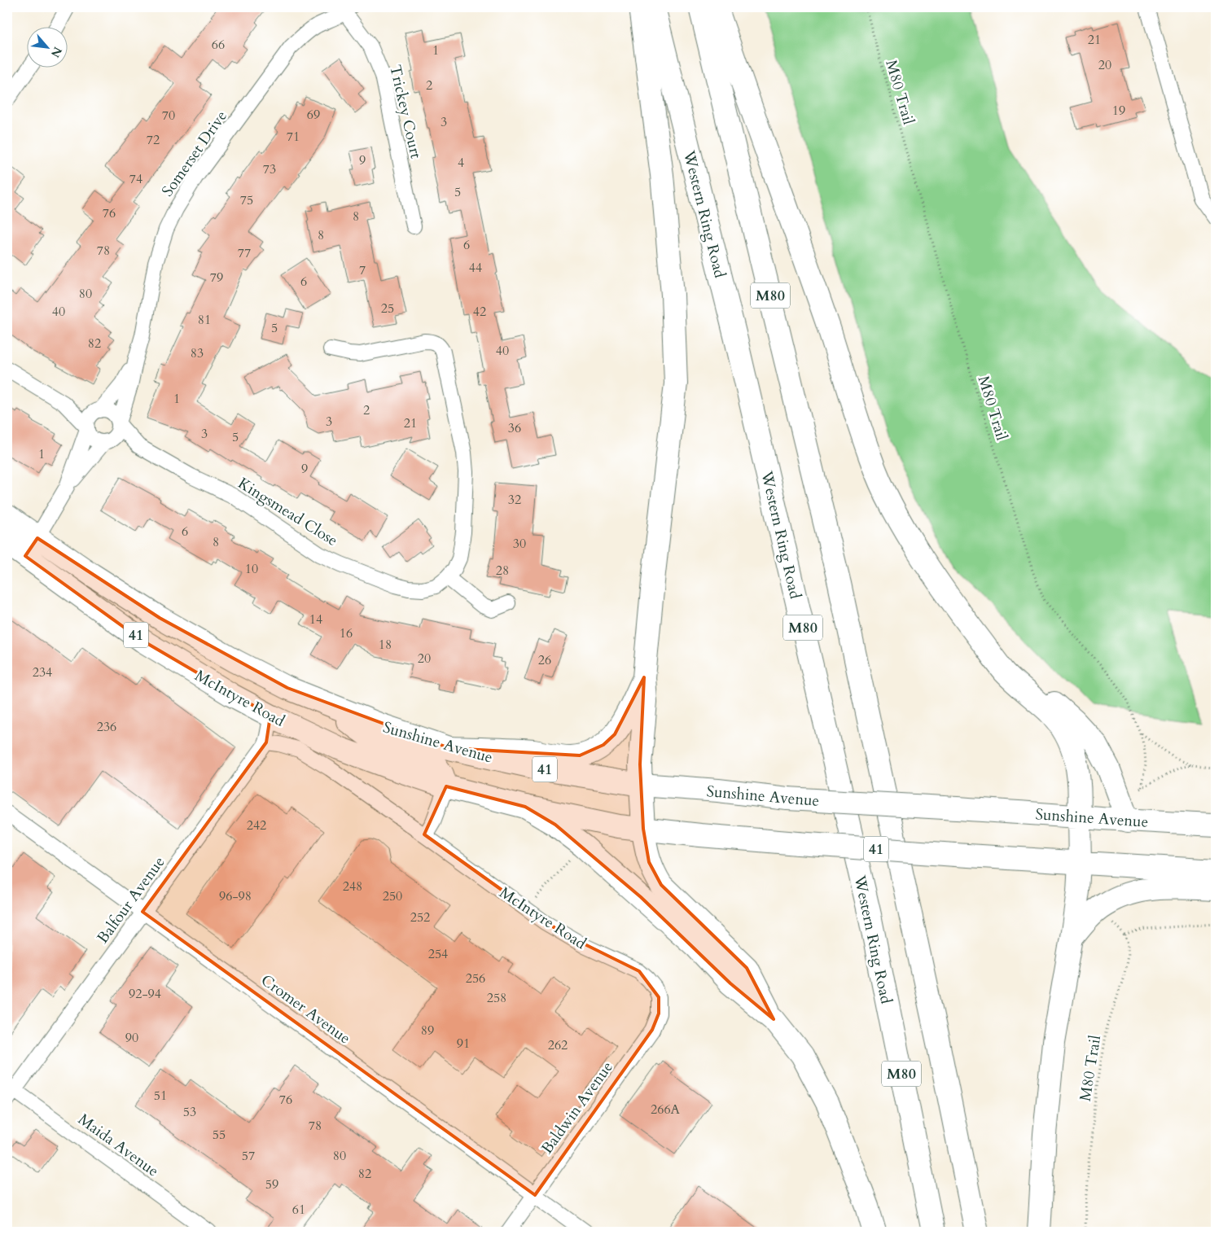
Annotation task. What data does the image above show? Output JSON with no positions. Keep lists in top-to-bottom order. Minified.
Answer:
{"streets":{"main road":["Western Ring Road","M80","41","McIntyre Road","Sunshine Avenue"],"street":["Trickey Court","Somerset Drive","Kingsmead Close","Balfour Avenue","Cromer Avenue","Baldwin Avenue","Maida Avenue"],"path":["M80 Trail"]},"crossings":[["Trickey Court","Somerset Drive"],["Somerset Drive","Kingsmead Close"],["41","McIntyre Road"],["McIntyre Road","Sunshine Avenue"],["McIntyre Road","Balfour Avenue"],["McIntyre Road","Baldwin Avenue"],["Balfour Avenue","Cromer Avenue"],["Balfour Avenue","Maida Avenue"],["Cromer Avenue","Baldwin Avenue"]],"house_numbers":["21","66","1","20","2","19","69","70","3","71","72","9","4","73","74","5","75","76","8","8","6","78","77","44","7","79","6","80","25","40","42","81","5","82","40","83","1","2","3","21","36","3","5","1","9","32","6","8","30","10","28","14","16","18","20","26","234","236","242","248","96-98","250","252","254","256","92-94","258","89","90","91","262","51","76","266A","53","78","55","57","80","82","59","61"],"north":"bottom right"}
